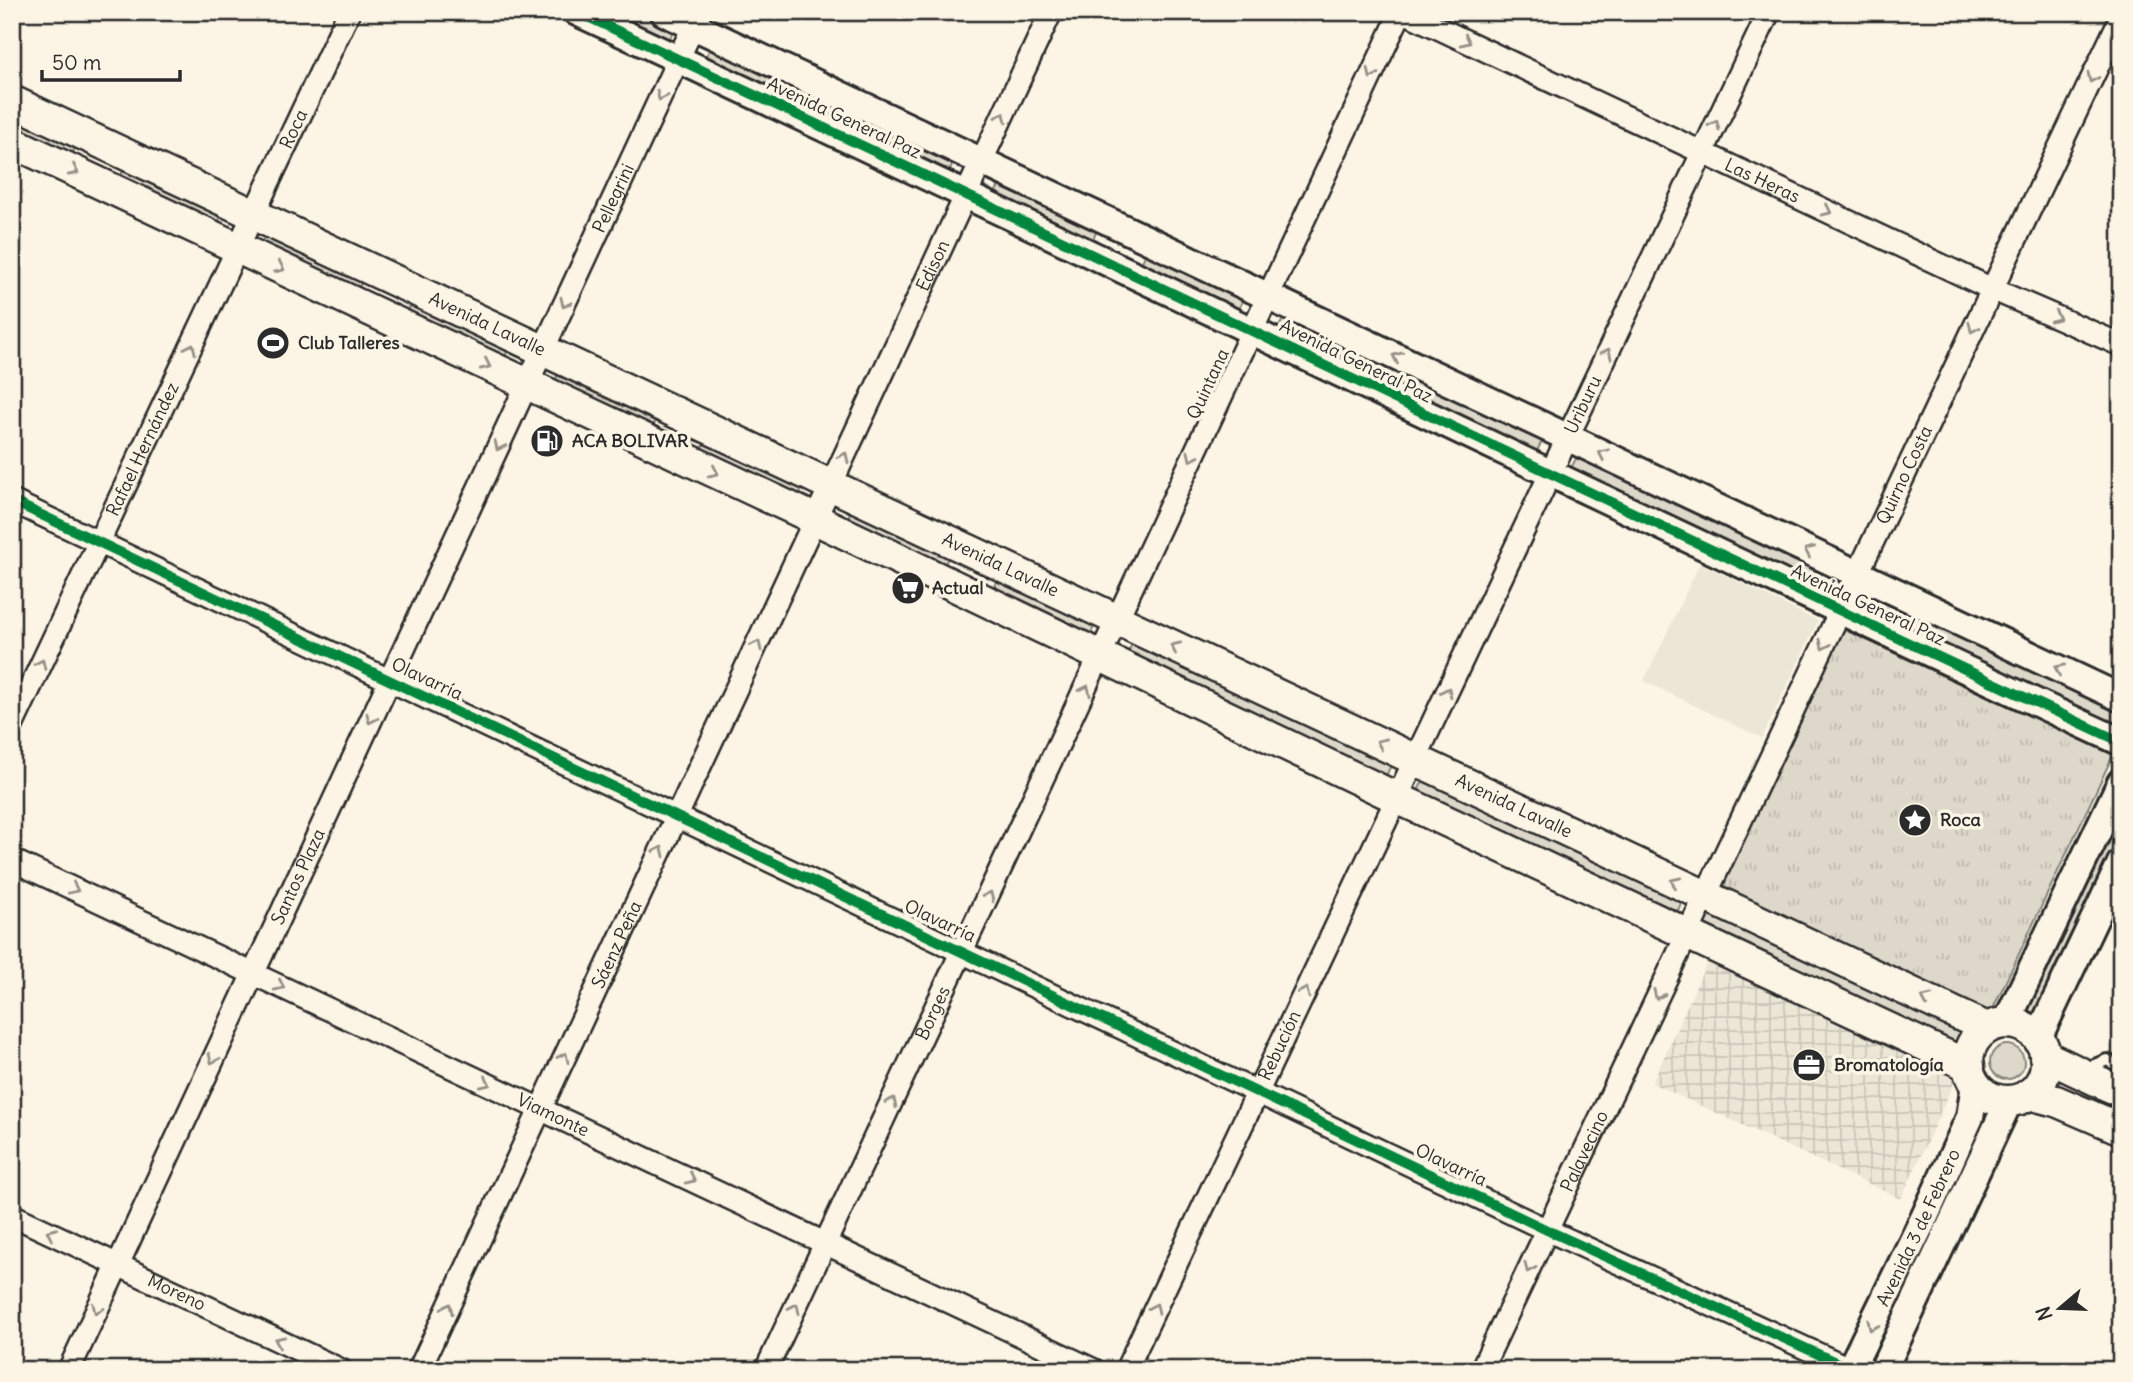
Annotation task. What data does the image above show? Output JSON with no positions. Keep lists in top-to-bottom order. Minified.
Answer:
{"streets":{"main road":["Avenida Lavalle"],"street":["Avenida General Paz","Roca","Las Heras","Pellegrini","Edison","Quintana","Uriburu","Rafael Hernández","Quirno Costa","Olavarría","Santos Plaza","Sáenz Peña","Borges","Rebución","Viamonte","Palavecino","Avenida 3 de Febrero","Moreno"]},"crossings":[["Avenida General Paz","Pellegrini"],["Avenida General Paz","Edison"],["Avenida General Paz","Quintana"],["Avenida General Paz","Uriburu"],["Avenida General Paz","Quirno Costa"],["Roca","Avenida Lavalle"],["Roca","Rafael Hernández"],["Las Heras","Quintana"],["Las Heras","Uriburu"],["Las Heras","Quirno Costa"],["Pellegrini","Avenida Lavalle"],["Pellegrini","Santos Plaza"],["Edison","Avenida Lavalle"],["Edison","Sáenz Peña"],["Avenida Lavalle","Quintana"],["Avenida Lavalle","Uriburu"],["Avenida Lavalle","Rafael Hernández"],["Avenida Lavalle","Quirno Costa"],["Avenida Lavalle","Santos Plaza"],["Avenida Lavalle","Sáenz Peña"],["Avenida Lavalle","Borges"],["Avenida Lavalle","Rebución"],["Avenida Lavalle","Palavecino"],["Avenida Lavalle","Avenida 3 de Febrero"],["Quintana","Borges"],["Uriburu","Rebución"],["Rafael Hernández","Olavarría"],["Quirno Costa","Palavecino"],["Olavarría","Santos Plaza"],["Olavarría","Sáenz Peña"],["Olavarría","Borges"],["Olavarría","Rebución"],["Olavarría","Palavecino"],["Olavarría","Avenida 3 de Febrero"],["Santos Plaza","Viamonte"],["Santos Plaza","Moreno"],["Sáenz Peña","Viamonte"],["Borges","Viamonte"]],"one_way":["Las Heras","Pellegrini","Edison","Quintana","Uriburu","Rafael Hernández","Quirno Costa","Santos Plaza","Sáenz Peña","Borges","Rebución","Viamonte","Palavecino","Moreno"],"places":{"sports":["Club Talleres"],"fuel station":["ACA BOLIVAR"],"supermarket":["Actual"],"place":["Roca"],"office":["Bromatología"]},"scale_bar":"50 m","north":"left"}
